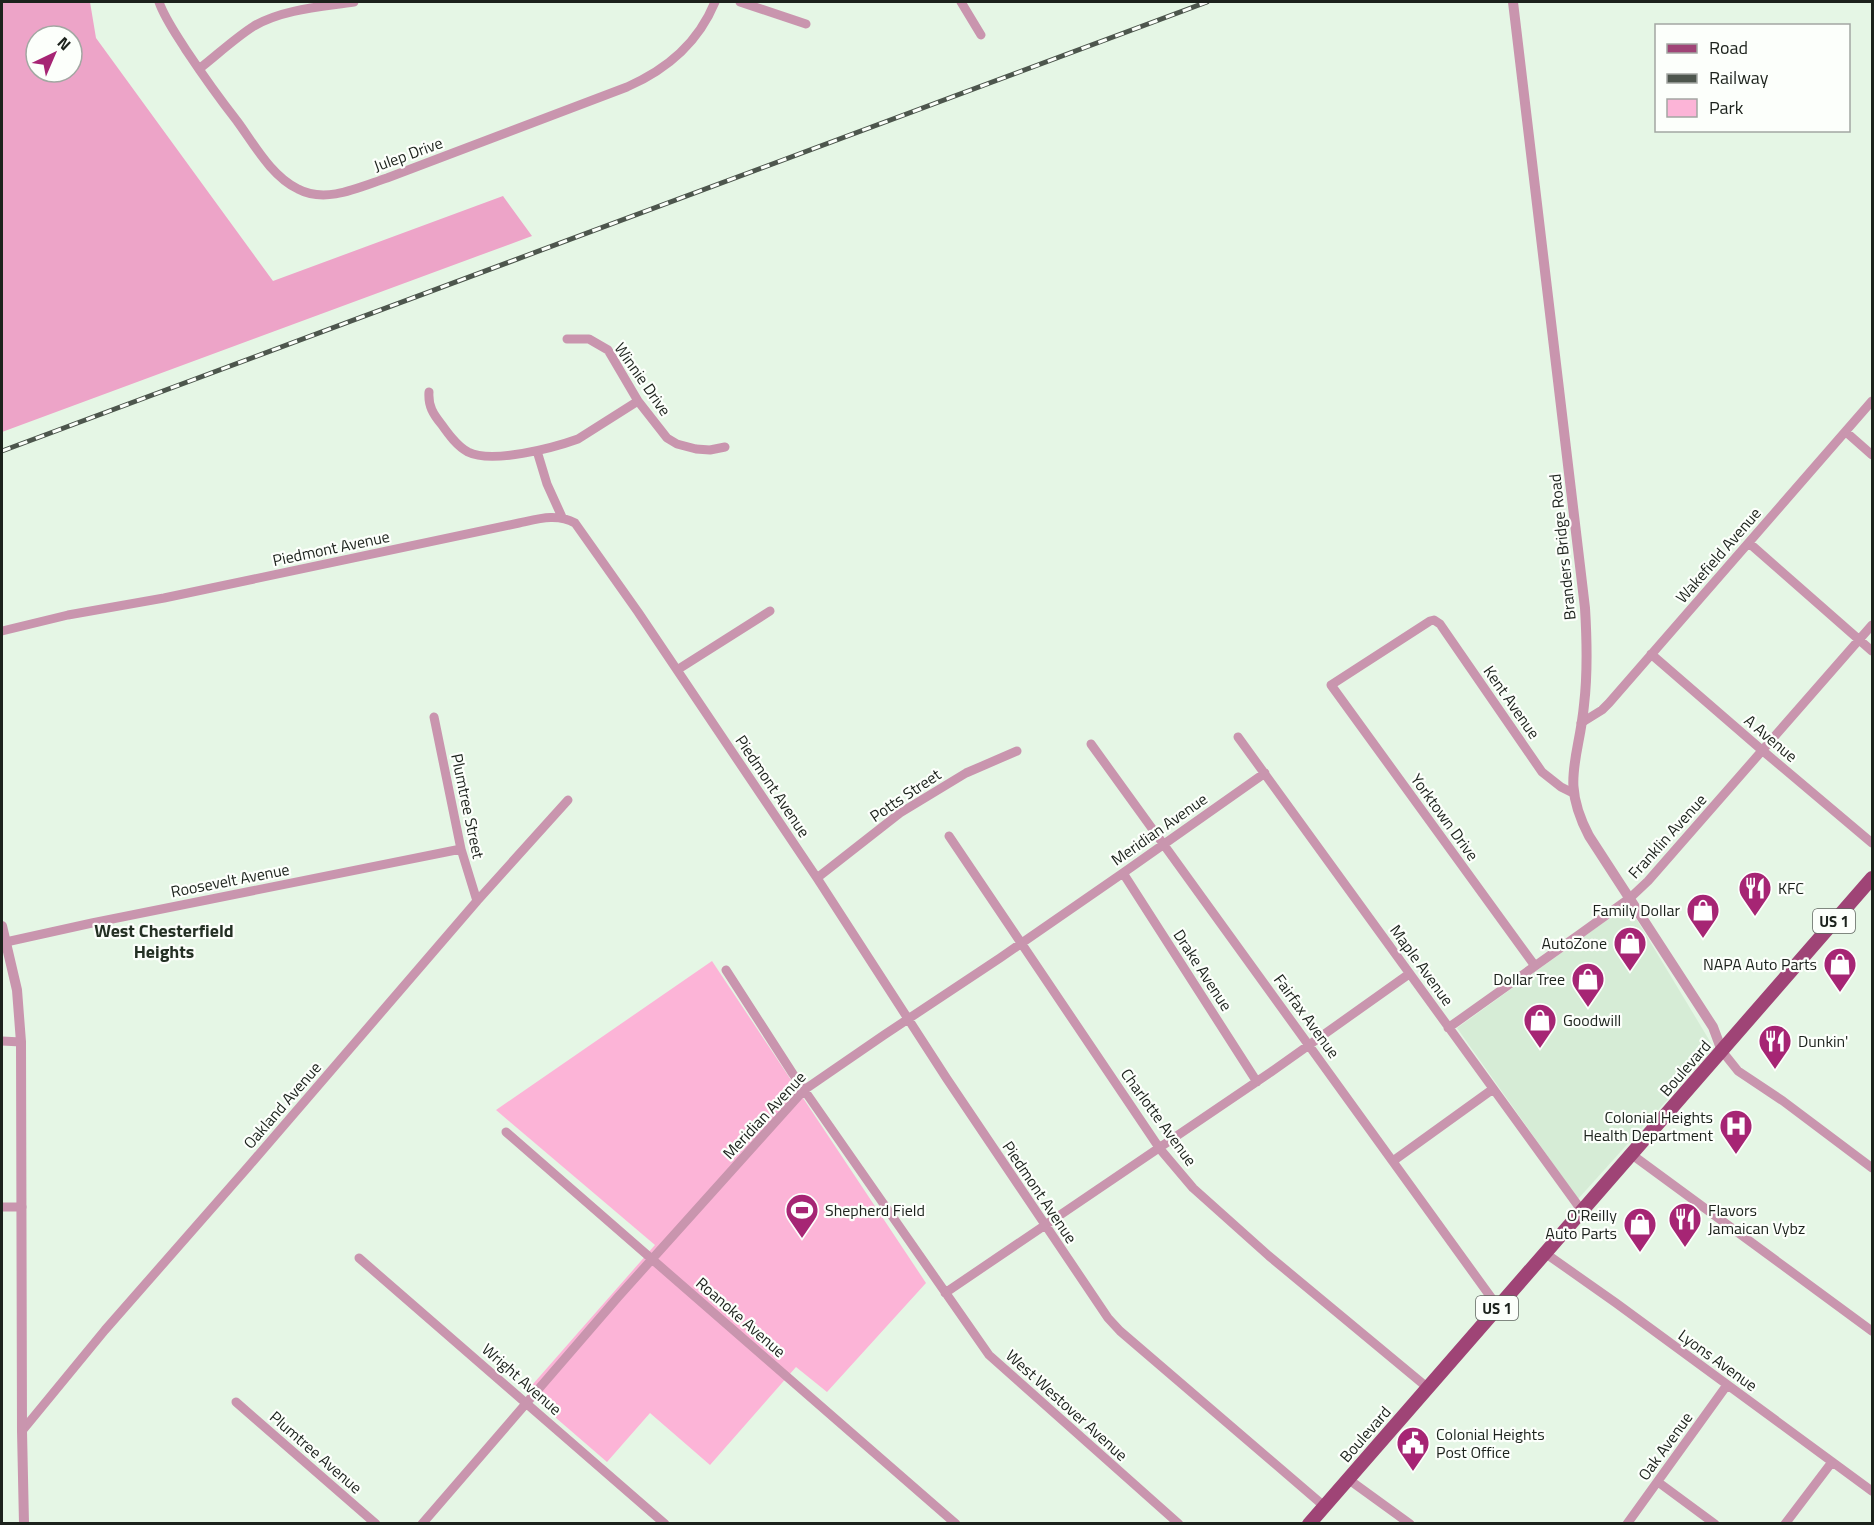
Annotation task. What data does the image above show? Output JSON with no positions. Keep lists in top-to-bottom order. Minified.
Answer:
{"streets":{"main road":["US 1","Boulevard"],"street":["Julep Drive","Winnie Drive","Branders Bridge Road","Piedmont Avenue","Wakefield Avenue","Kent Avenue","A Avenue","Potts Street","Plumtree Street","Yorktown Drive","Meridian Avenue","Franklin Avenue","Roosevelt Avenue","Maple Avenue","Drake Avenue","Fairfax Avenue","Oakland Avenue","Charlotte Avenue","Roanoke Avenue","Lyons Avenue","Wright Avenue","West Westover Avenue","Oak Avenue","Plumtree Avenue"]},"crossings":[["Branders Bridge Road","Wakefield Avenue"],["Branders Bridge Road","Kent Avenue"],["Branders Bridge Road","Franklin Avenue"],["Branders Bridge Road","Boulevard"],["Piedmont Avenue","Potts Street"],["Piedmont Avenue","Meridian Avenue"],["Piedmont Avenue","Boulevard"],["Wakefield Avenue","A Avenue"],["Kent Avenue","Yorktown Drive"],["A Avenue","Franklin Avenue"],["Plumtree Street","Roosevelt Avenue"],["Plumtree Street","Oakland Avenue"],["Yorktown Drive","Franklin Avenue"],["Meridian Avenue","Maple Avenue"],["Meridian Avenue","Drake Avenue"],["Meridian Avenue","Fairfax Avenue"],["Meridian Avenue","Charlotte Avenue"],["Meridian Avenue","Roanoke Avenue"],["Meridian Avenue","Wright Avenue"],["Meridian Avenue","West Westover Avenue"],["Franklin Avenue","Maple Avenue"],["Maple Avenue","Boulevard"],["Fairfax Avenue","Boulevard"],["Boulevard","Charlotte Avenue"],["Boulevard","Lyons Avenue"],["Lyons Avenue","Oak Avenue"]],"districts":["West Chesterfield Heights"],"places":{"restaurant":["KFC","Dunkin'","Flavors Jamaican Vybz"],"shop":["Family Dollar","AutoZone","NAPA Auto Parts","Dollar Tree","Goodwill","O'Reilly Auto Parts"],"hospital":["Colonial Heights Health Department"],"sports":["Shepherd Field"],"public building":["Colonial Heights Post Office"]},"legend":["Road","Railway","Park"],"north":"top right"}
